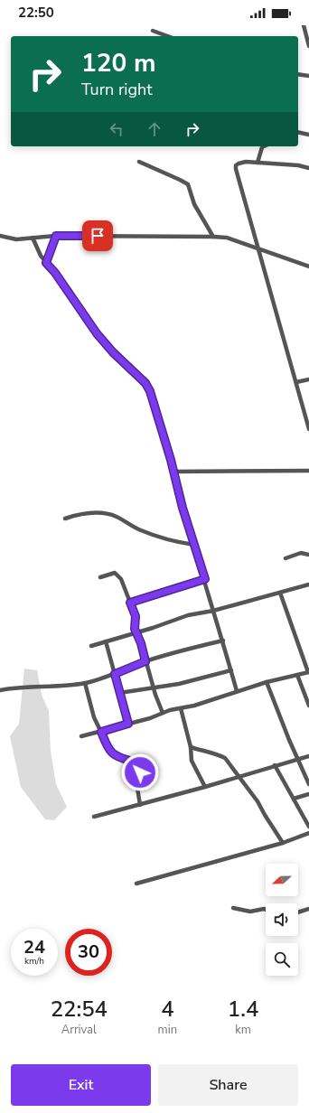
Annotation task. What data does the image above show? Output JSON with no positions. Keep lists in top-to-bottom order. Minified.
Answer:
{"north":"left","page":{"status":"22:50","turn":["120 m","Turn right"],"speed":"24 km/h","limit":"30","eta":["22:54","Arrival","4","min","1.4","km"],"buttons":["Exit","Share"]}}
